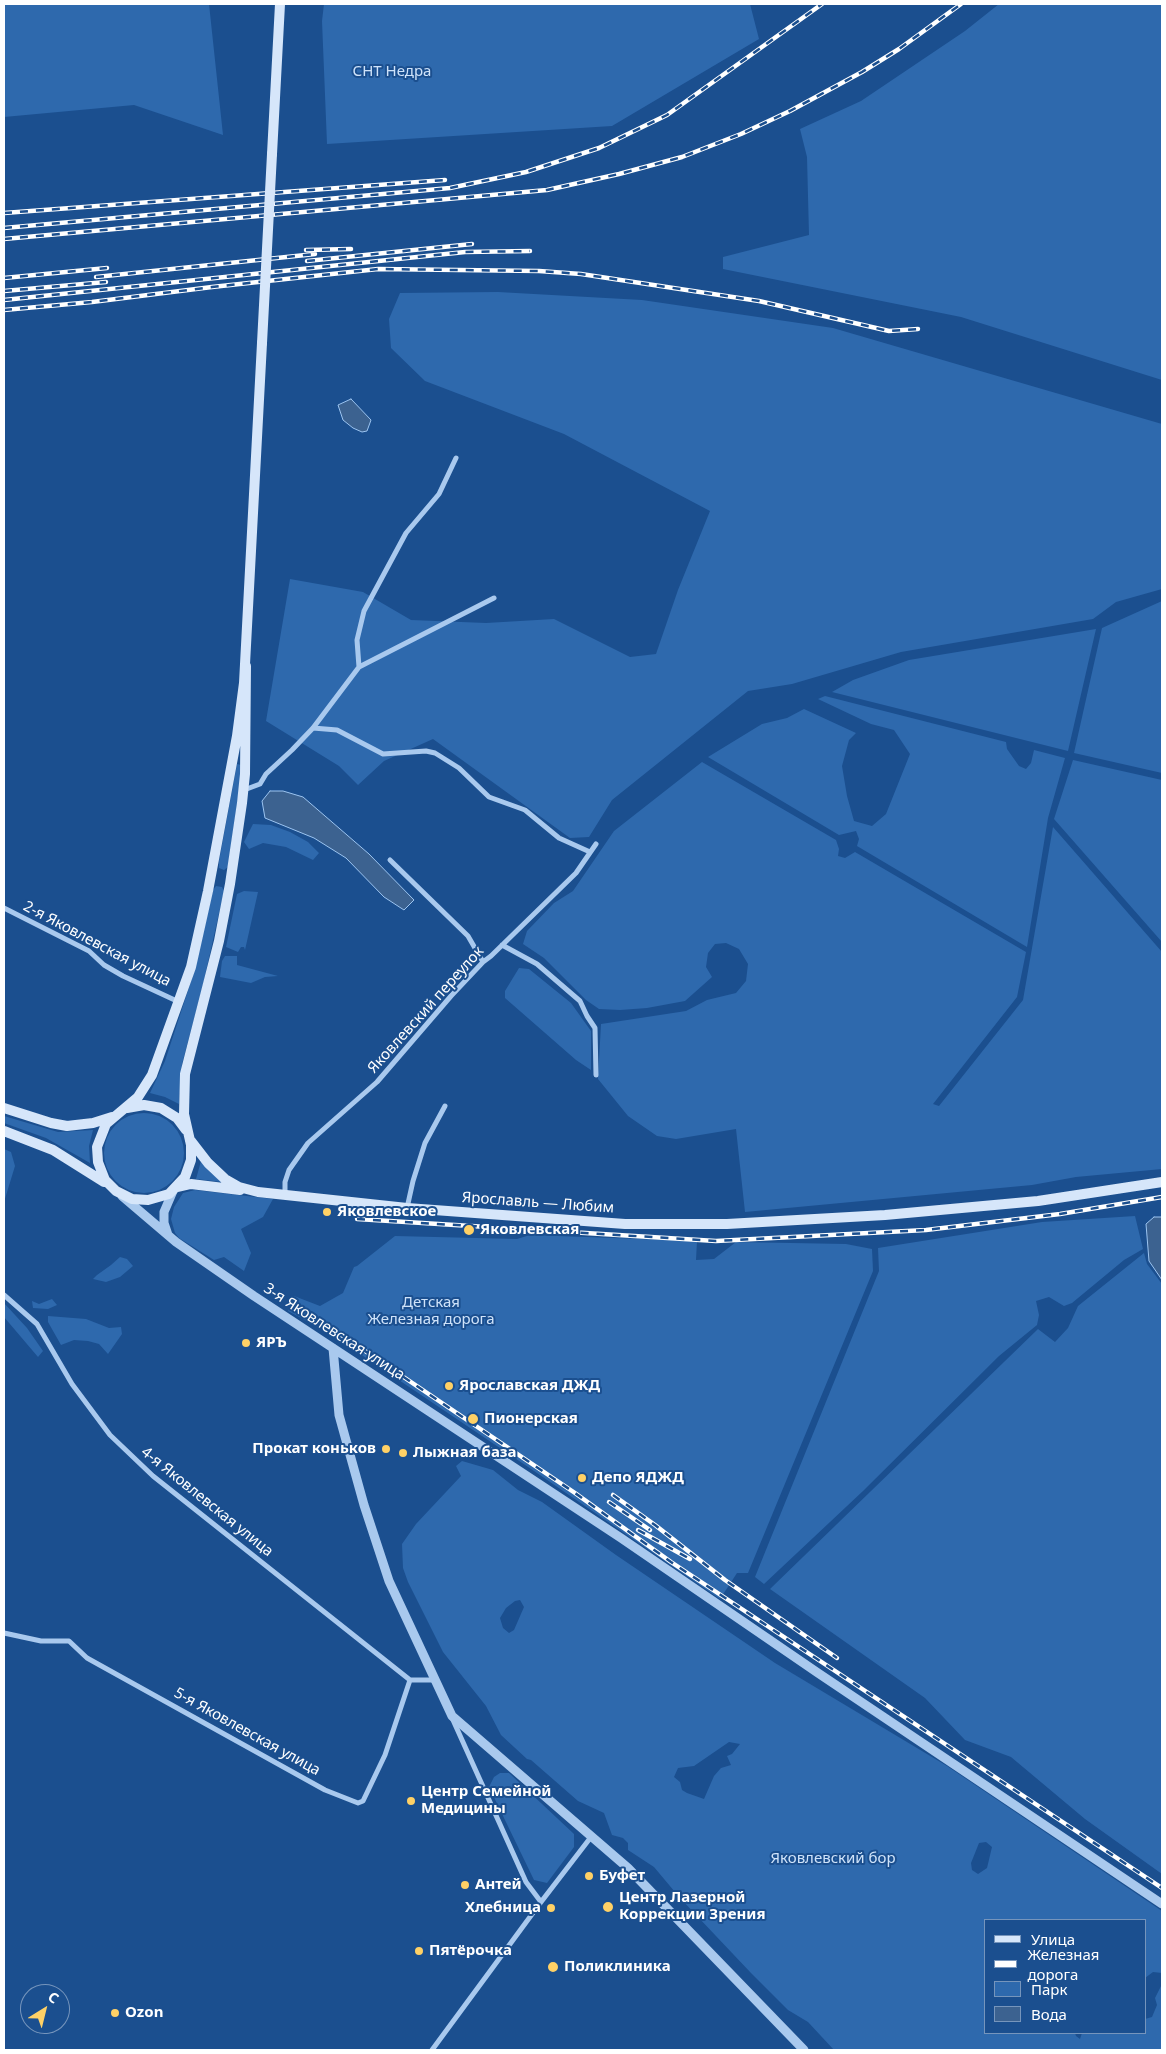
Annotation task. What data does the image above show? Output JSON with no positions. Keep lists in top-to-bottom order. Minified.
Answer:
{"streets":{"main road":["Ярославль — Любим"],"street":["2-я Яковлевская улица","Яковлевский переулок","3-я Яковлевская улица","4-я Яковлевская улица","5-я Яковлевская улица"]},"crossings":[["Яковлевский переулок","Ярославль — Любим"],["Ярославль — Любим","3-я Яковлевская улица"],["4-я Яковлевская улица","5-я Яковлевская улица"]],"parks":["СНТ Недра","Детская Железная дорога","Яковлевский бор"],"places":["Яковлевское","Яковлевская","ЯРЪ","Ярославская ДЖД","Пионерская","Прокат коньков","Лыжная база","Депо ЯДЖД","Центр Семейной Медицины","Буфет","Антей","Центр Лазерной Коррекции Зрения","Хлебница","Пятёрочка","Поликлиника","Ozon"],"legend":["Улица","Железная дорога","Парк","Вода"],"north":"top right"}
